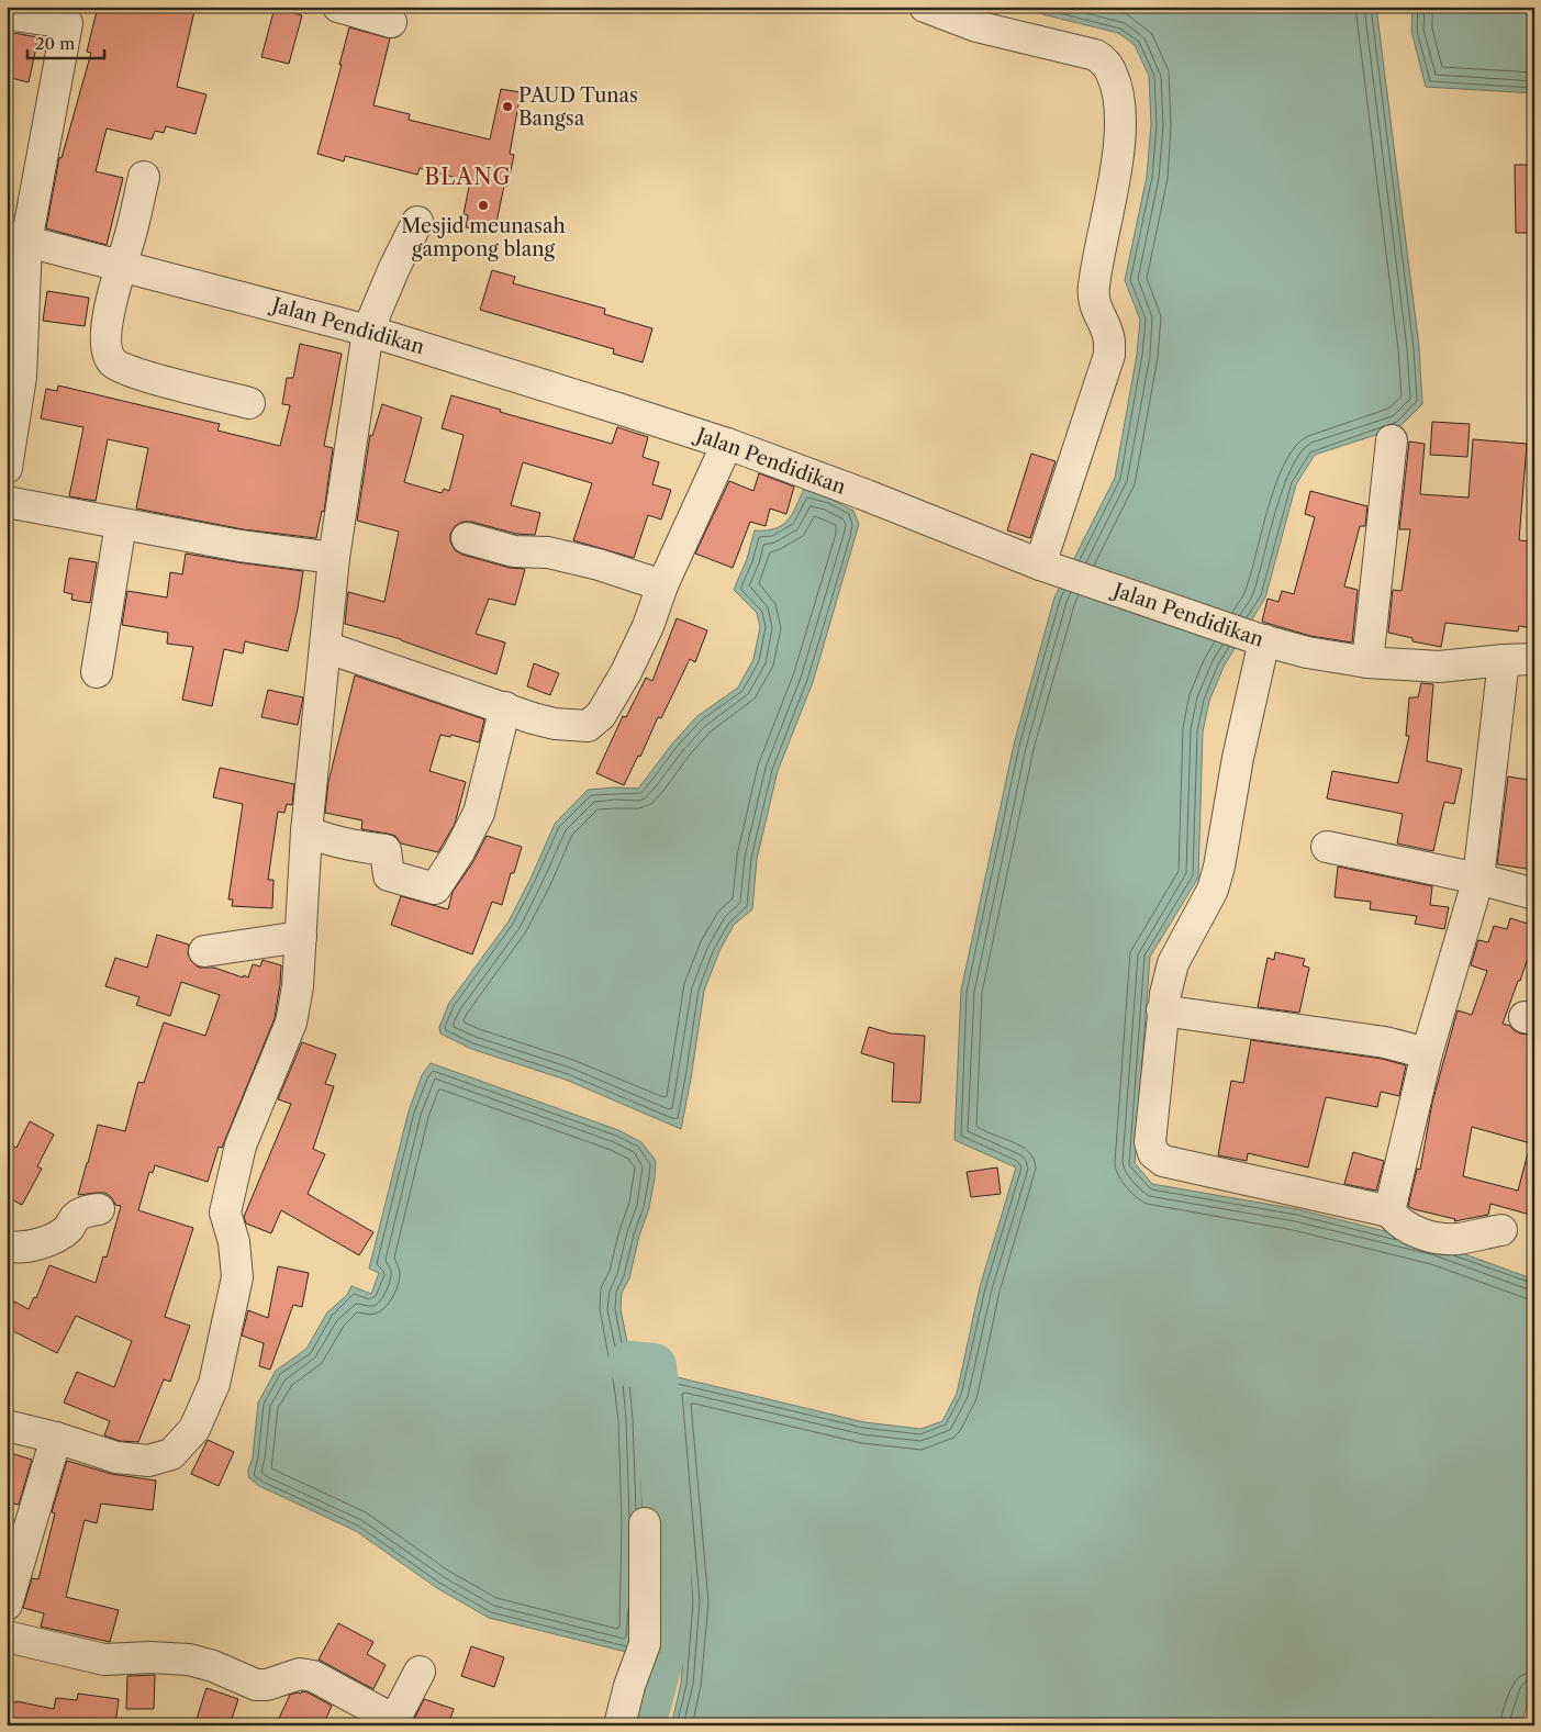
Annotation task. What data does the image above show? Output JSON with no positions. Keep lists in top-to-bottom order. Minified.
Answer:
{"streets":{"street":["Jalan Pendidikan"]},"districts":["BLANG"],"places":["PAUD Tunas Bangsa","Mesjid meunasah gampong blang"],"scale_bar":"20 m"}
